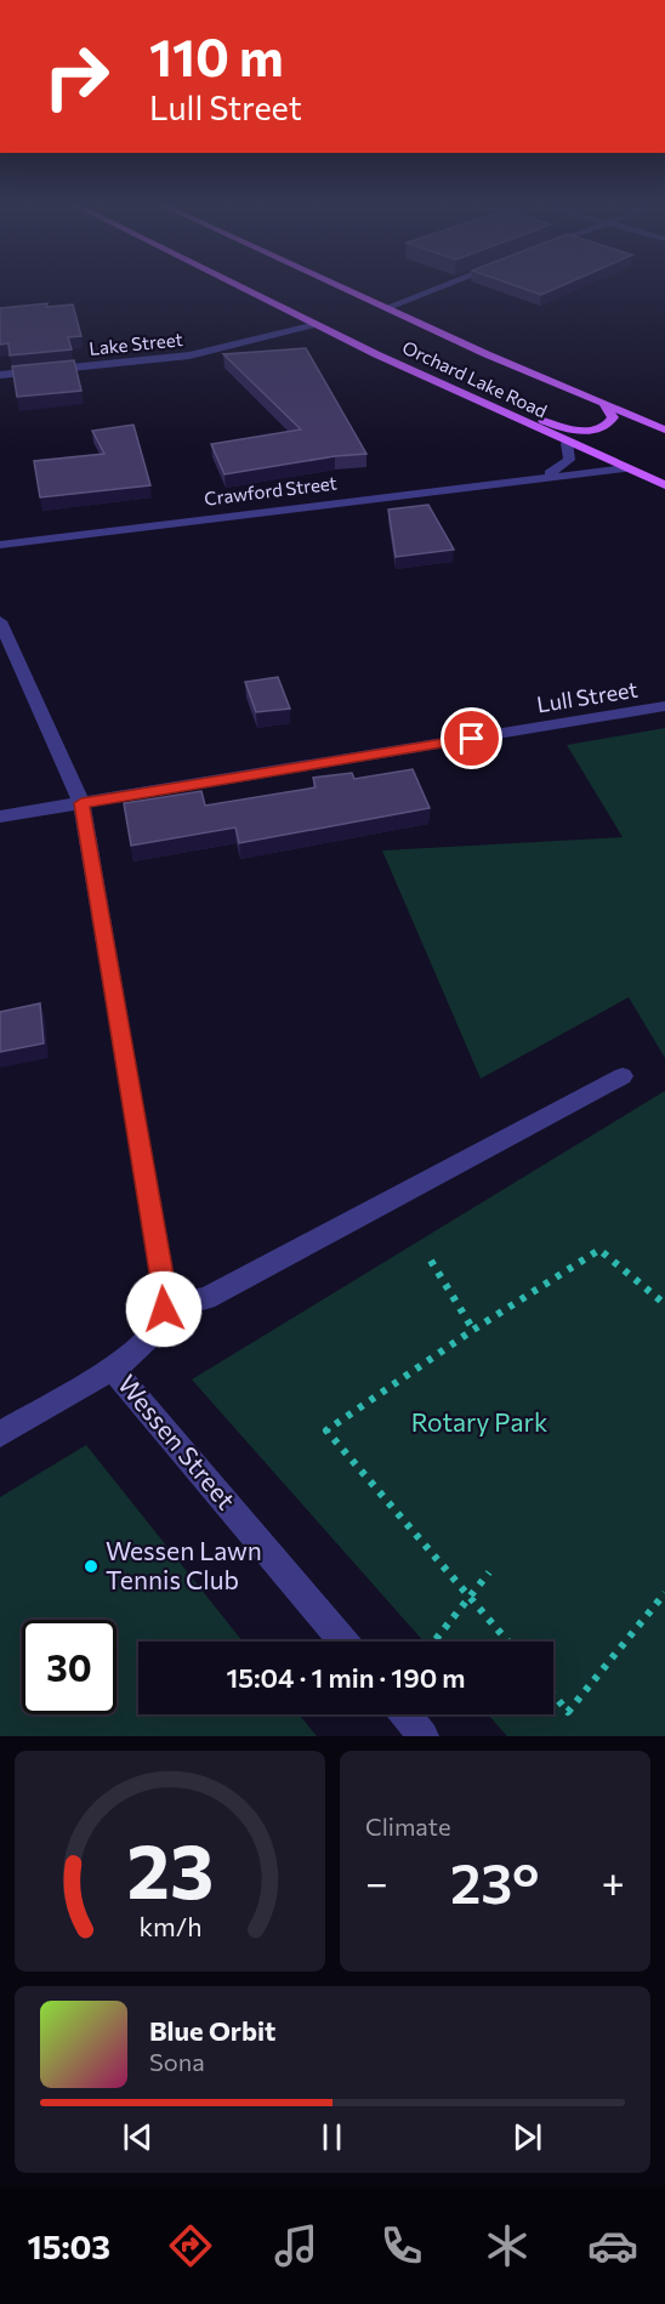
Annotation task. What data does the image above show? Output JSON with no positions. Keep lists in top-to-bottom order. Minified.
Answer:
{"streets":{"main road":["Orchard Lake Road"],"street":["Lake Street","Crawford Street","Lull Street","Wessen Street"]},"crossings":[["Lake Street","Orchard Lake Road"],["Orchard Lake Road","Crawford Street"]],"parks":["Rotary Park"],"places":["Wessen Lawn Tennis Club"],"page":{"turn":["110 m","Lull Street"],"limit":"30","trip":"15:04 · 1 min · 190 m","tile":"Climate","heat":["−","23°","+"],"song":["Blue Orbit","Sona"],"tabs":"15:03","gauge":["23","km/h"]}}
